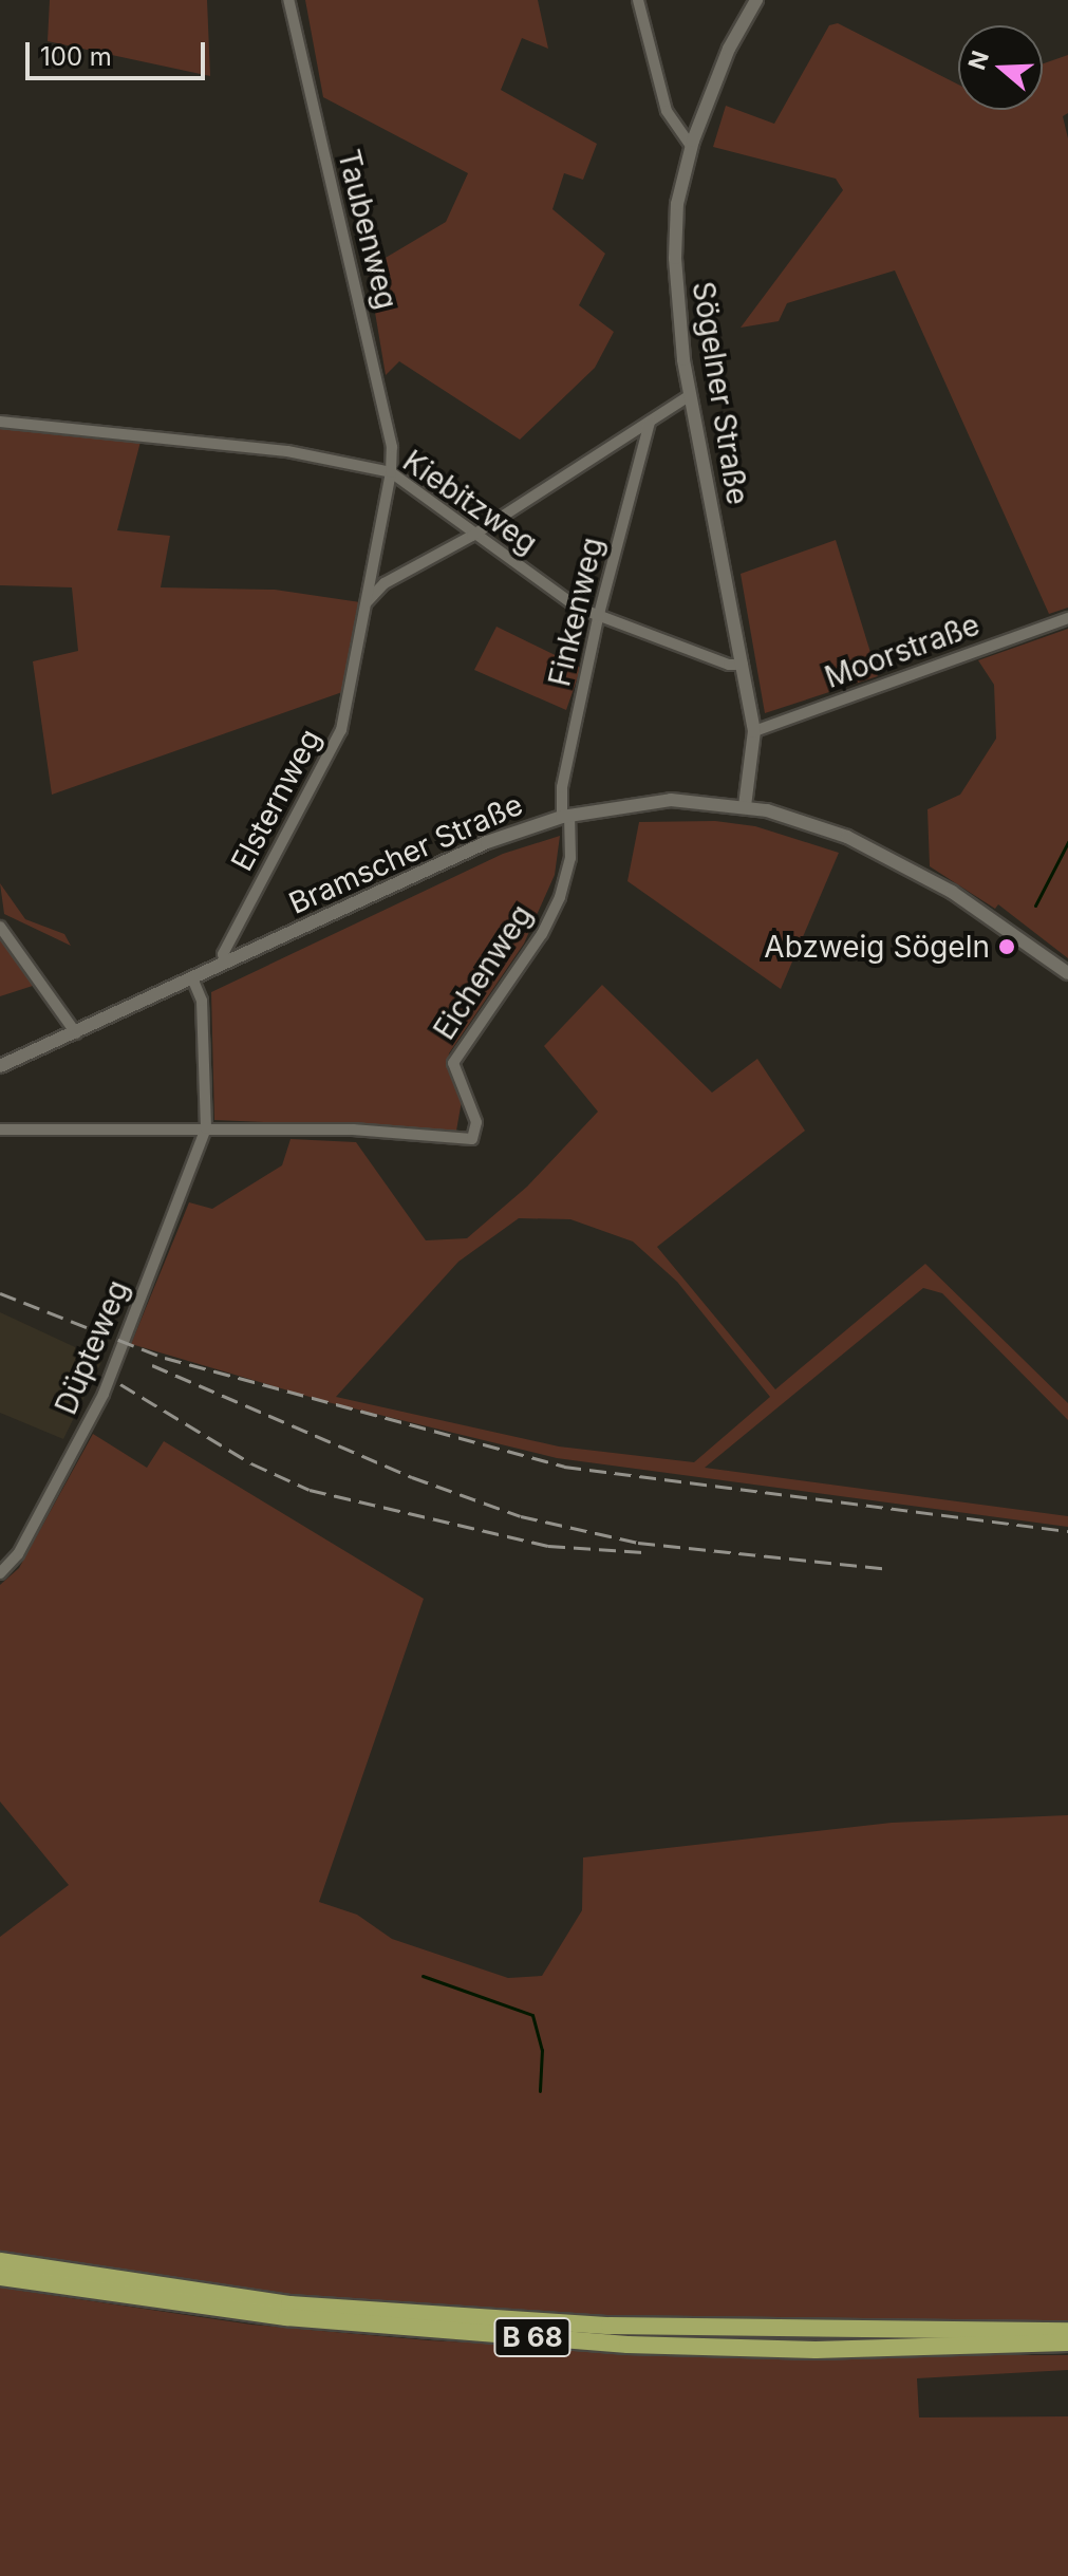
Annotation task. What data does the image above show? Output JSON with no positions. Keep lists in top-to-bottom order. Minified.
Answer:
{"streets":{"highway":["B 68"],"street":["Taubenweg","Sögelner Straße","Kiebitzweg","Finkenweg","Moorstraße","Elsternweg","Bramscher Straße","Eichenweg","Düpteweg"]},"crossings":[["Taubenweg","Kiebitzweg"],["Taubenweg","Elsternweg"],["Sögelner Straße","Kiebitzweg"],["Sögelner Straße","Moorstraße"],["Sögelner Straße","Bramscher Straße"],["Kiebitzweg","Finkenweg"],["Kiebitzweg","Elsternweg"],["Finkenweg","Bramscher Straße"],["Finkenweg","Eichenweg"],["Elsternweg","Bramscher Straße"],["Bramscher Straße","Eichenweg"],["Eichenweg","Düpteweg"]],"places":["Abzweig Sögeln"],"scale_bar":"100 m","north":"left"}
